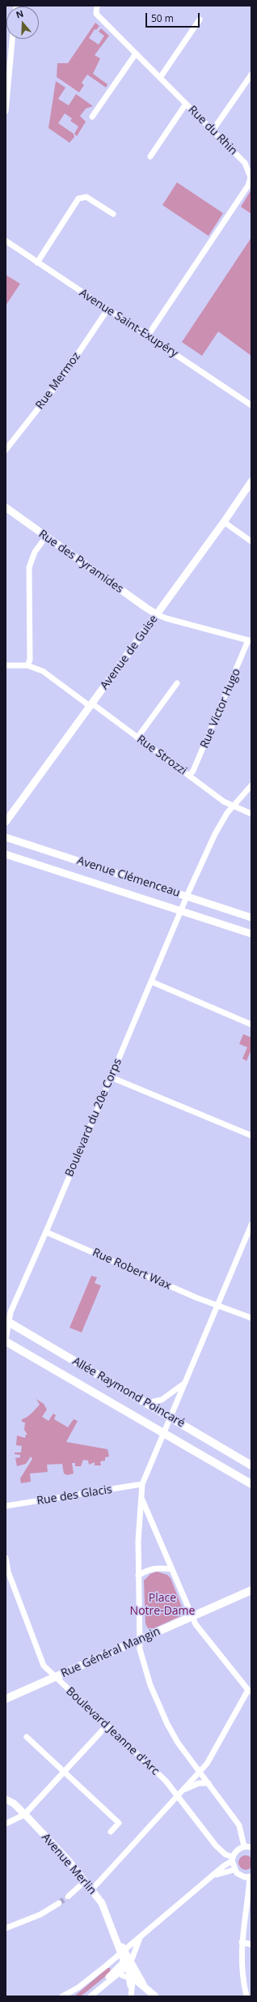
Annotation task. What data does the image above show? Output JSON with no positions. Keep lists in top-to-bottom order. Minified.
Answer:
{"streets":{"main road":["Allée Raymond Poincaré","Rue Général Mangin"],"street":["Rue du Rhin","Avenue Saint-Exupéry","Rue Mermoz","Rue des Pyramides","Avenue de Guise","Rue Victor Hugo","Rue Strozzi","Avenue Clémenceau","Boulevard du 20e Corps","Rue Robert Wax","Rue des Glacis","Boulevard Jeanne d'Arc","Avenue Merlin"]},"crossings":[["Rue du Rhin","Avenue Saint-Exupéry"],["Avenue Saint-Exupéry","Rue Mermoz"],["Rue des Pyramides","Avenue de Guise"],["Avenue de Guise","Rue Strozzi"],["Rue Victor Hugo","Rue Strozzi"],["Rue Strozzi","Boulevard du 20e Corps"],["Avenue Clémenceau","Boulevard du 20e Corps"],["Boulevard du 20e Corps","Rue Robert Wax"],["Boulevard du 20e Corps","Allée Raymond Poincaré"],["Rue Général Mangin","Boulevard Jeanne d'Arc"]],"parks":["Place Notre-Dame"],"scale_bar":"50 m","north":"top"}
